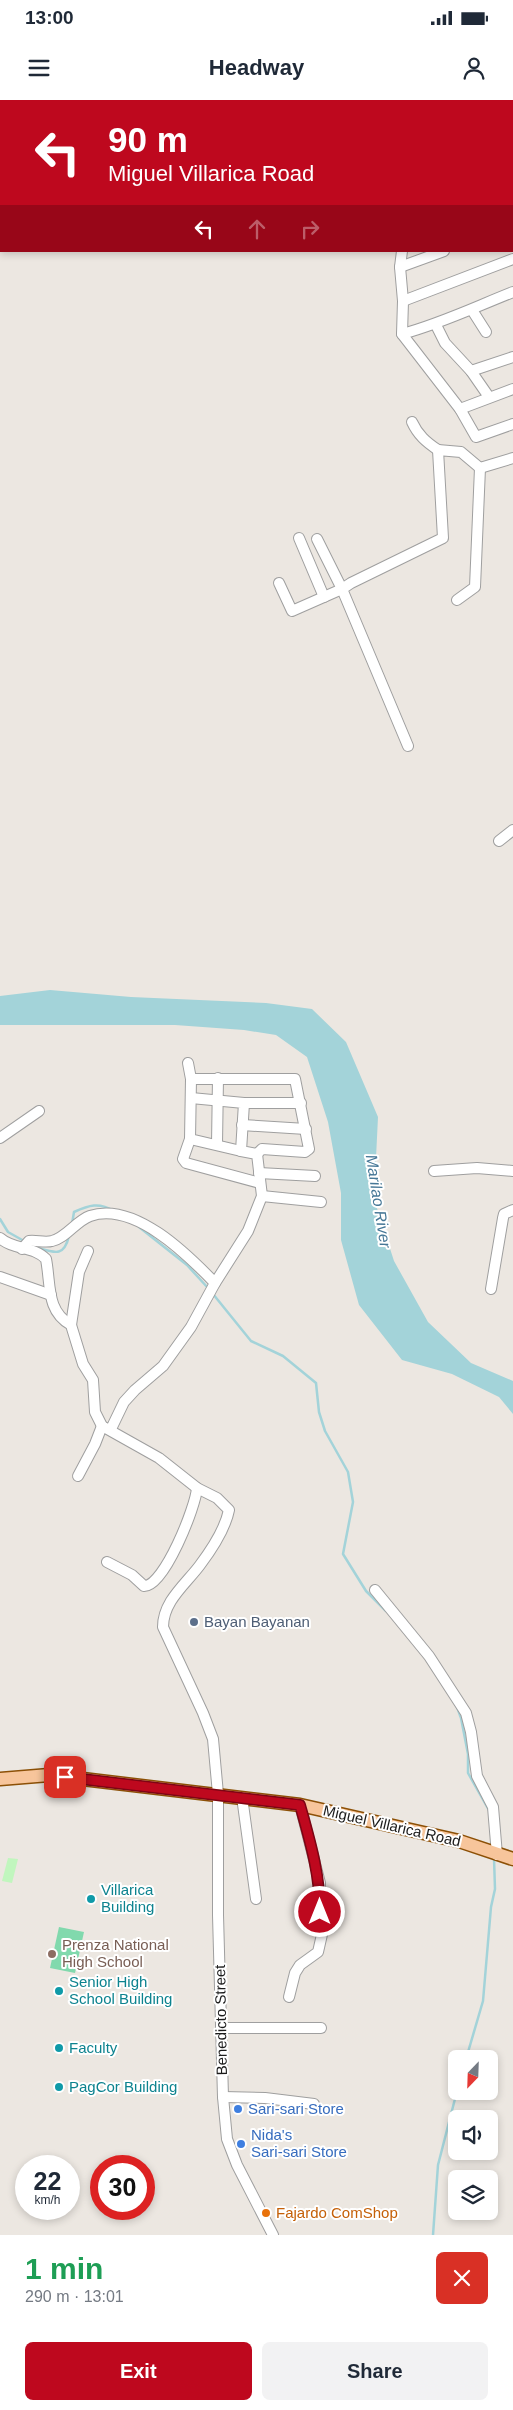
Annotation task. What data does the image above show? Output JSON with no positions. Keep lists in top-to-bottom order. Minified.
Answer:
{"streets":{"main road":["Miguel Villarica Road"],"street":["Benedicto Street"]},"crossings":[["Miguel Villarica Road","Benedicto Street"]],"water":["Marilao River"],"places":["Bayan Bayanan","Villarica Building","Prenza National High School","Senior High School Building","Faculty","PagCor Building","Sari-sari Store","Nida's Sari-sari Store","Fajardo ComShop"],"north":"bottom left","page":{"status":"13:00","header":"Headway","turn":["90 m","Miguel Villarica Road"],"speed":"22 km/h","limit":"30","heading":["1 min","290 m · 13:01"],"buttons":["Exit","Share"]}}
